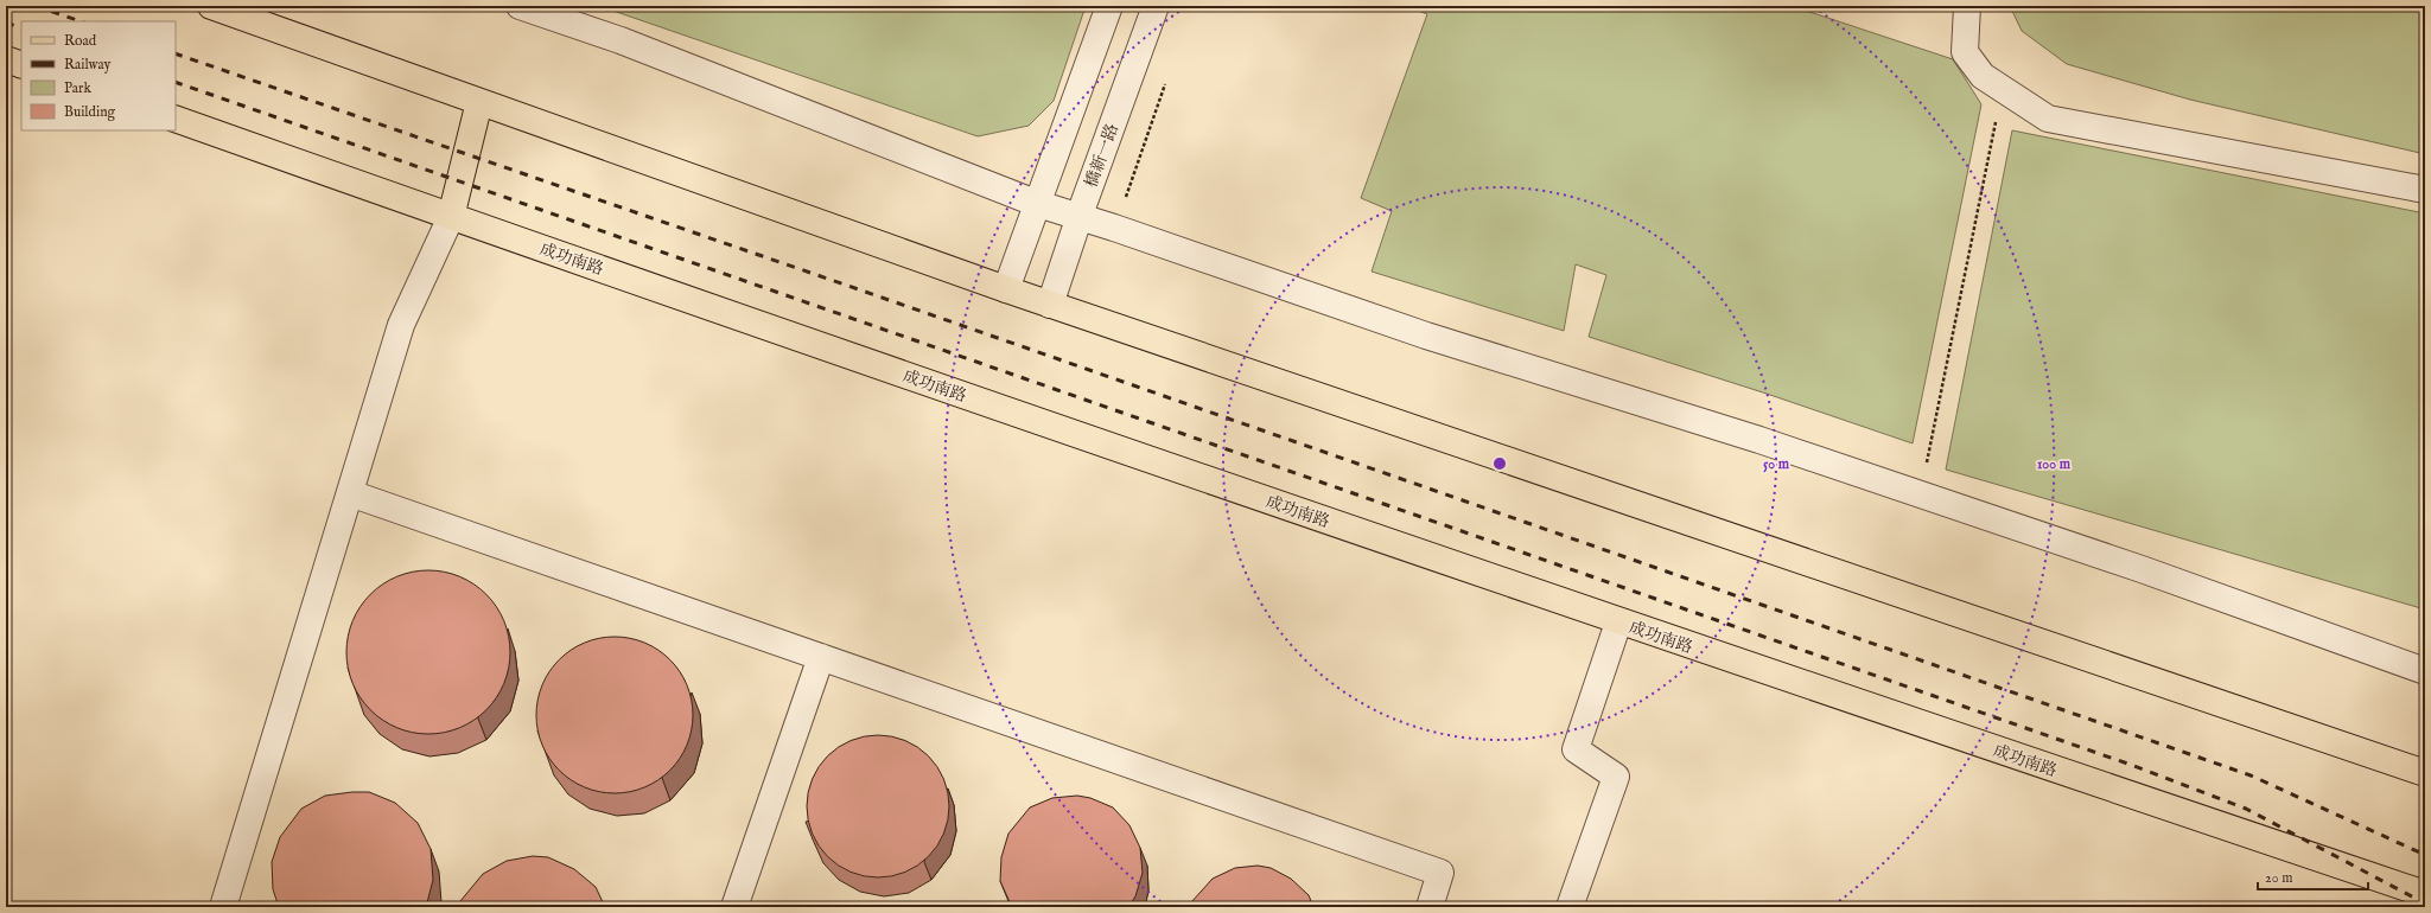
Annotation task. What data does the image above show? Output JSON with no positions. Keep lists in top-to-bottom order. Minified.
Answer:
{"streets":{"main road":["成功南路"],"street":["橋新一路"]},"legend":["Road","Railway","Park","Building"],"scale_bar":"20 m","rings":["50 m","100 m"]}
